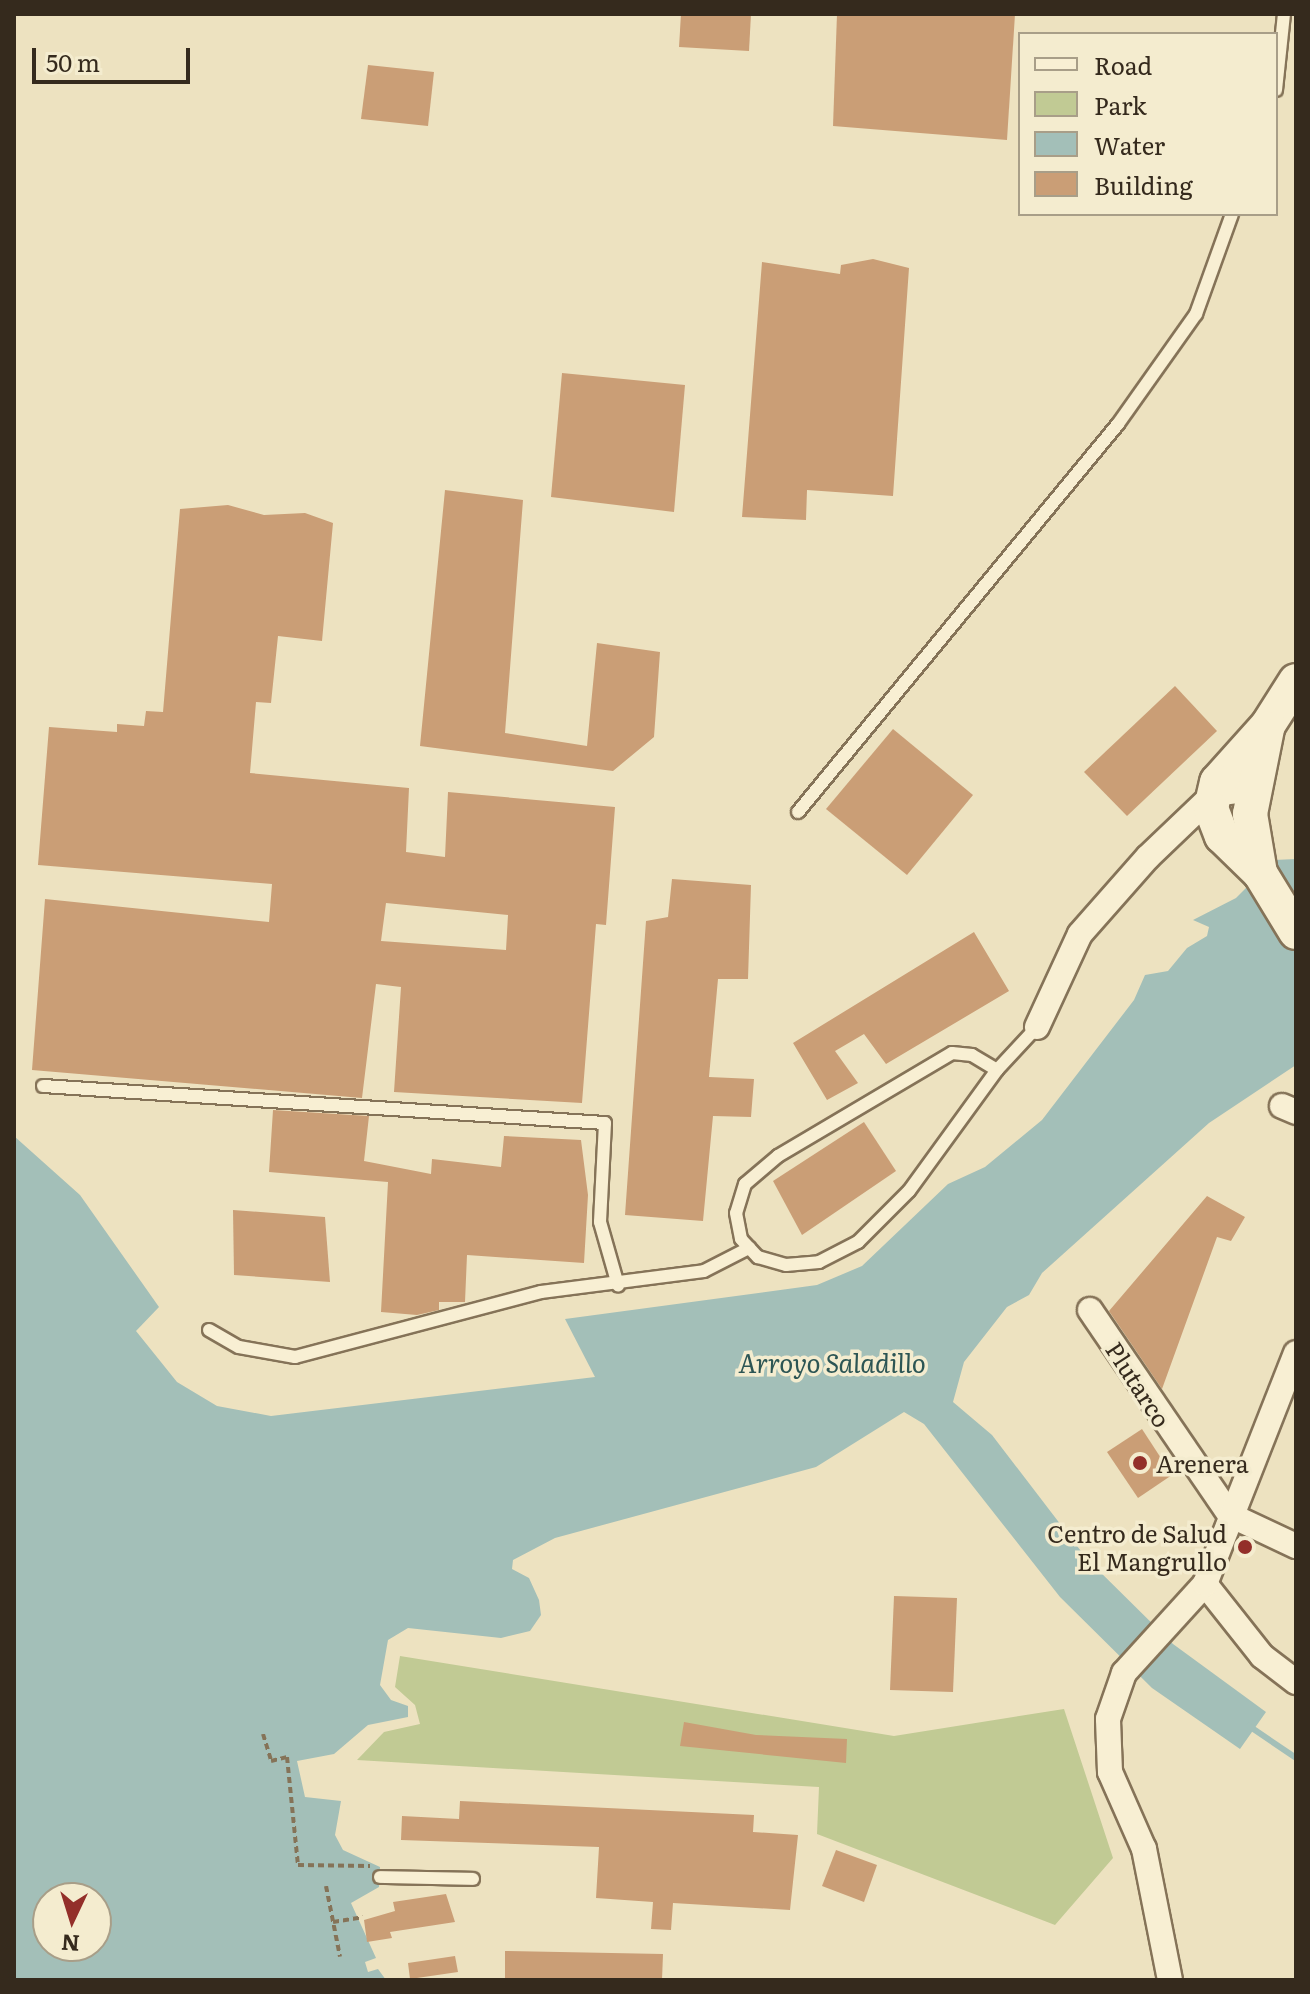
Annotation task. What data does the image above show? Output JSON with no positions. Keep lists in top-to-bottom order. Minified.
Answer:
{"streets":{"street":["Plutarco"]},"water":["Arroyo Saladillo"],"places":["Arenera","Centro de Salud El Mangrullo"],"legend":["Road","Park","Water","Building"],"scale_bar":"50 m","north":"bottom"}
